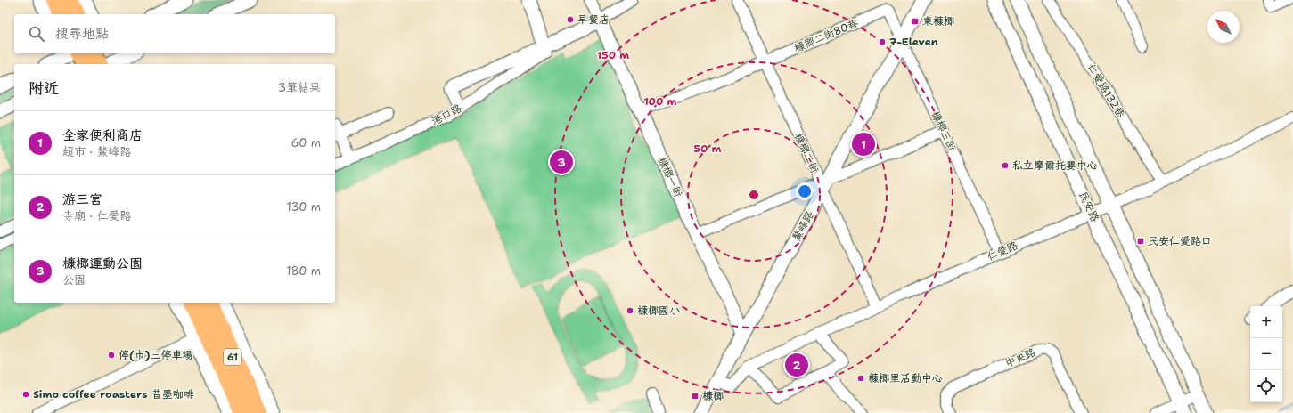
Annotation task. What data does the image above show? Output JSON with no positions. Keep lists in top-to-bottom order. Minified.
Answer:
{"streets":{"highway":["61"],"street":["槺榔二街80巷","仁愛路132巷","港口路","槺榔三街","槺榔二街","槺榔一街","民安路","鰲峰路","仁愛路","中央路"]},"crossings":[["槺榔二街80巷","槺榔三街"],["槺榔二街80巷","槺榔二街"],["槺榔二街80巷","槺榔一街"],["仁愛路132巷","仁愛路"],["槺榔三街","鰲峰路"],["槺榔三街","仁愛路"],["槺榔二街","鰲峰路"],["槺榔二街","仁愛路"],["槺榔一街","鰲峰路"],["民安路","仁愛路"],["鰲峰路","仁愛路"]],"places":{"other":["早餐店","7-Eleven","私立摩爾托嬰中心","槺榔國小","停(市)三停車場","槺榔里活動中心","Simo coffee roasters 昔墨咖啡"],"transit":["東槺榔","民安仁愛路口","槺榔"]},"north":"top left","page":{"search":"搜尋地點","heading":["附近","3筆結果"],"list":[{"mark":"1","name":"全家便利商店","note":"超市 · 鰲峰路","value":"60 m"},{"mark":"2","name":"游三宮","note":"寺廟 · 仁愛路","value":"130 m"},{"mark":"3","name":"槺榔運動公園","note":"公園","value":"180 m"}],"pins":["1","3","2"],"map_buttons":["+","−"]},"rings":["150 m","100 m","50 m"]}
